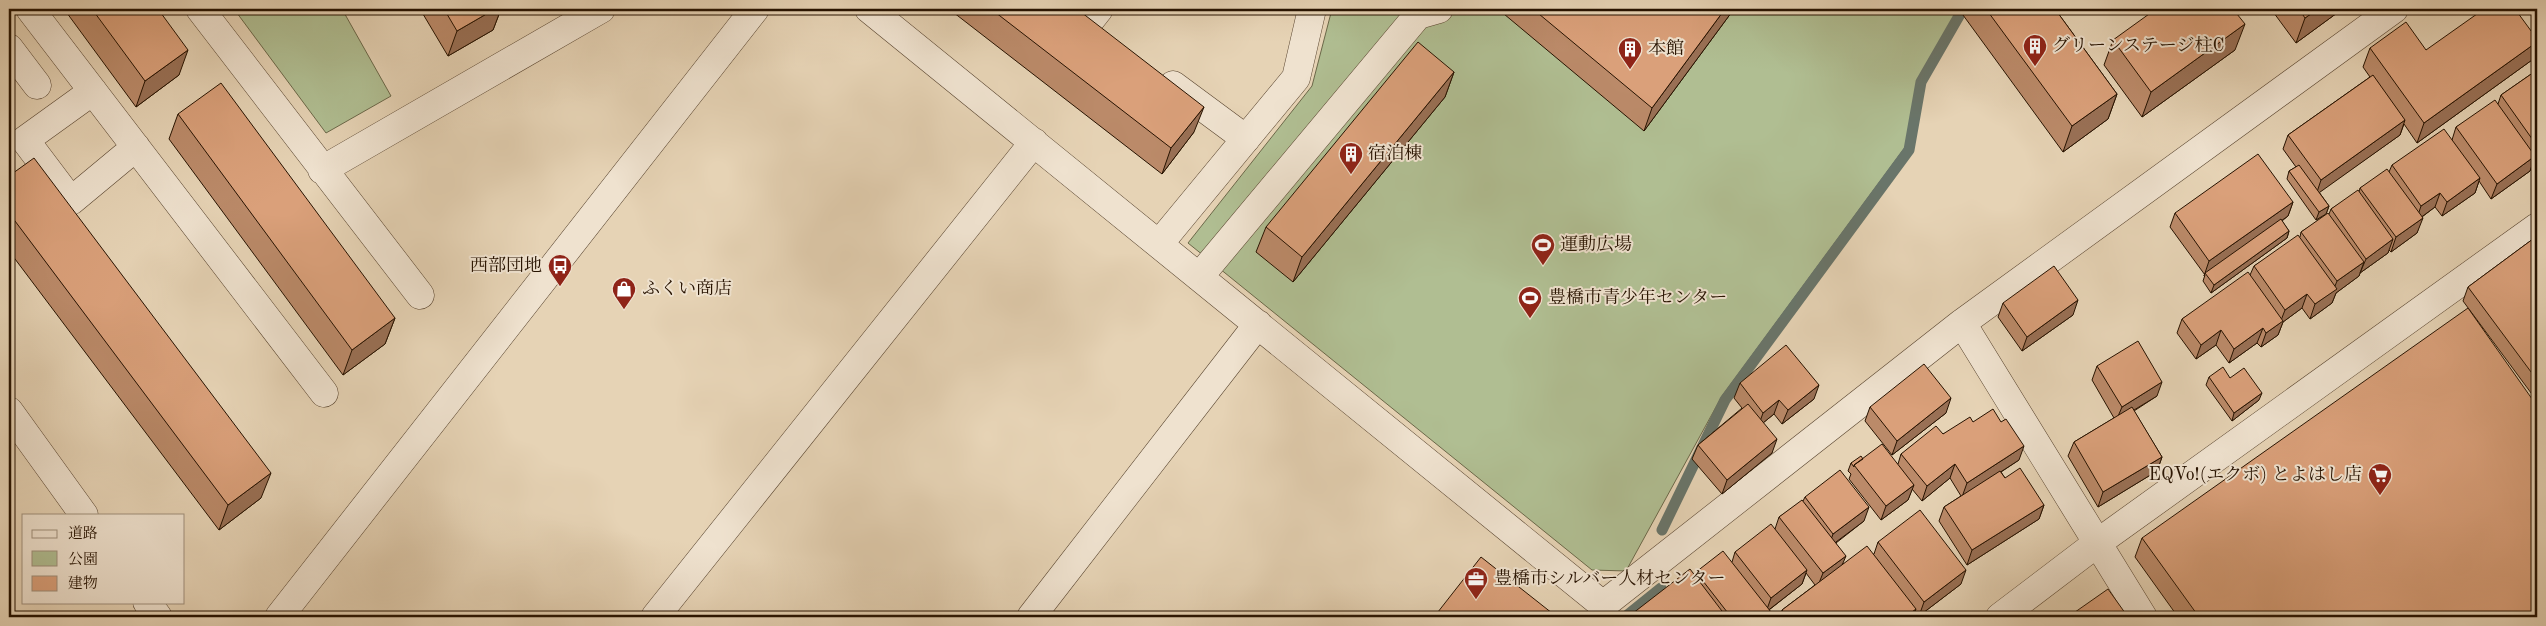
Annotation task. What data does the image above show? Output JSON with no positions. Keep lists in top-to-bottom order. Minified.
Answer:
{"places":{"building":["グリーンステージ柱C","本館","宿泊棟"],"sports":["運動広場","豊橋市青少年センター"],"bus stop":["西部団地"],"shop":["ふくい商店"],"supermarket":["EQVo!(エクボ) とよはし店"],"office":["豊橋市シルバー人材センター"]},"legend":["道路","公園","建物"]}
